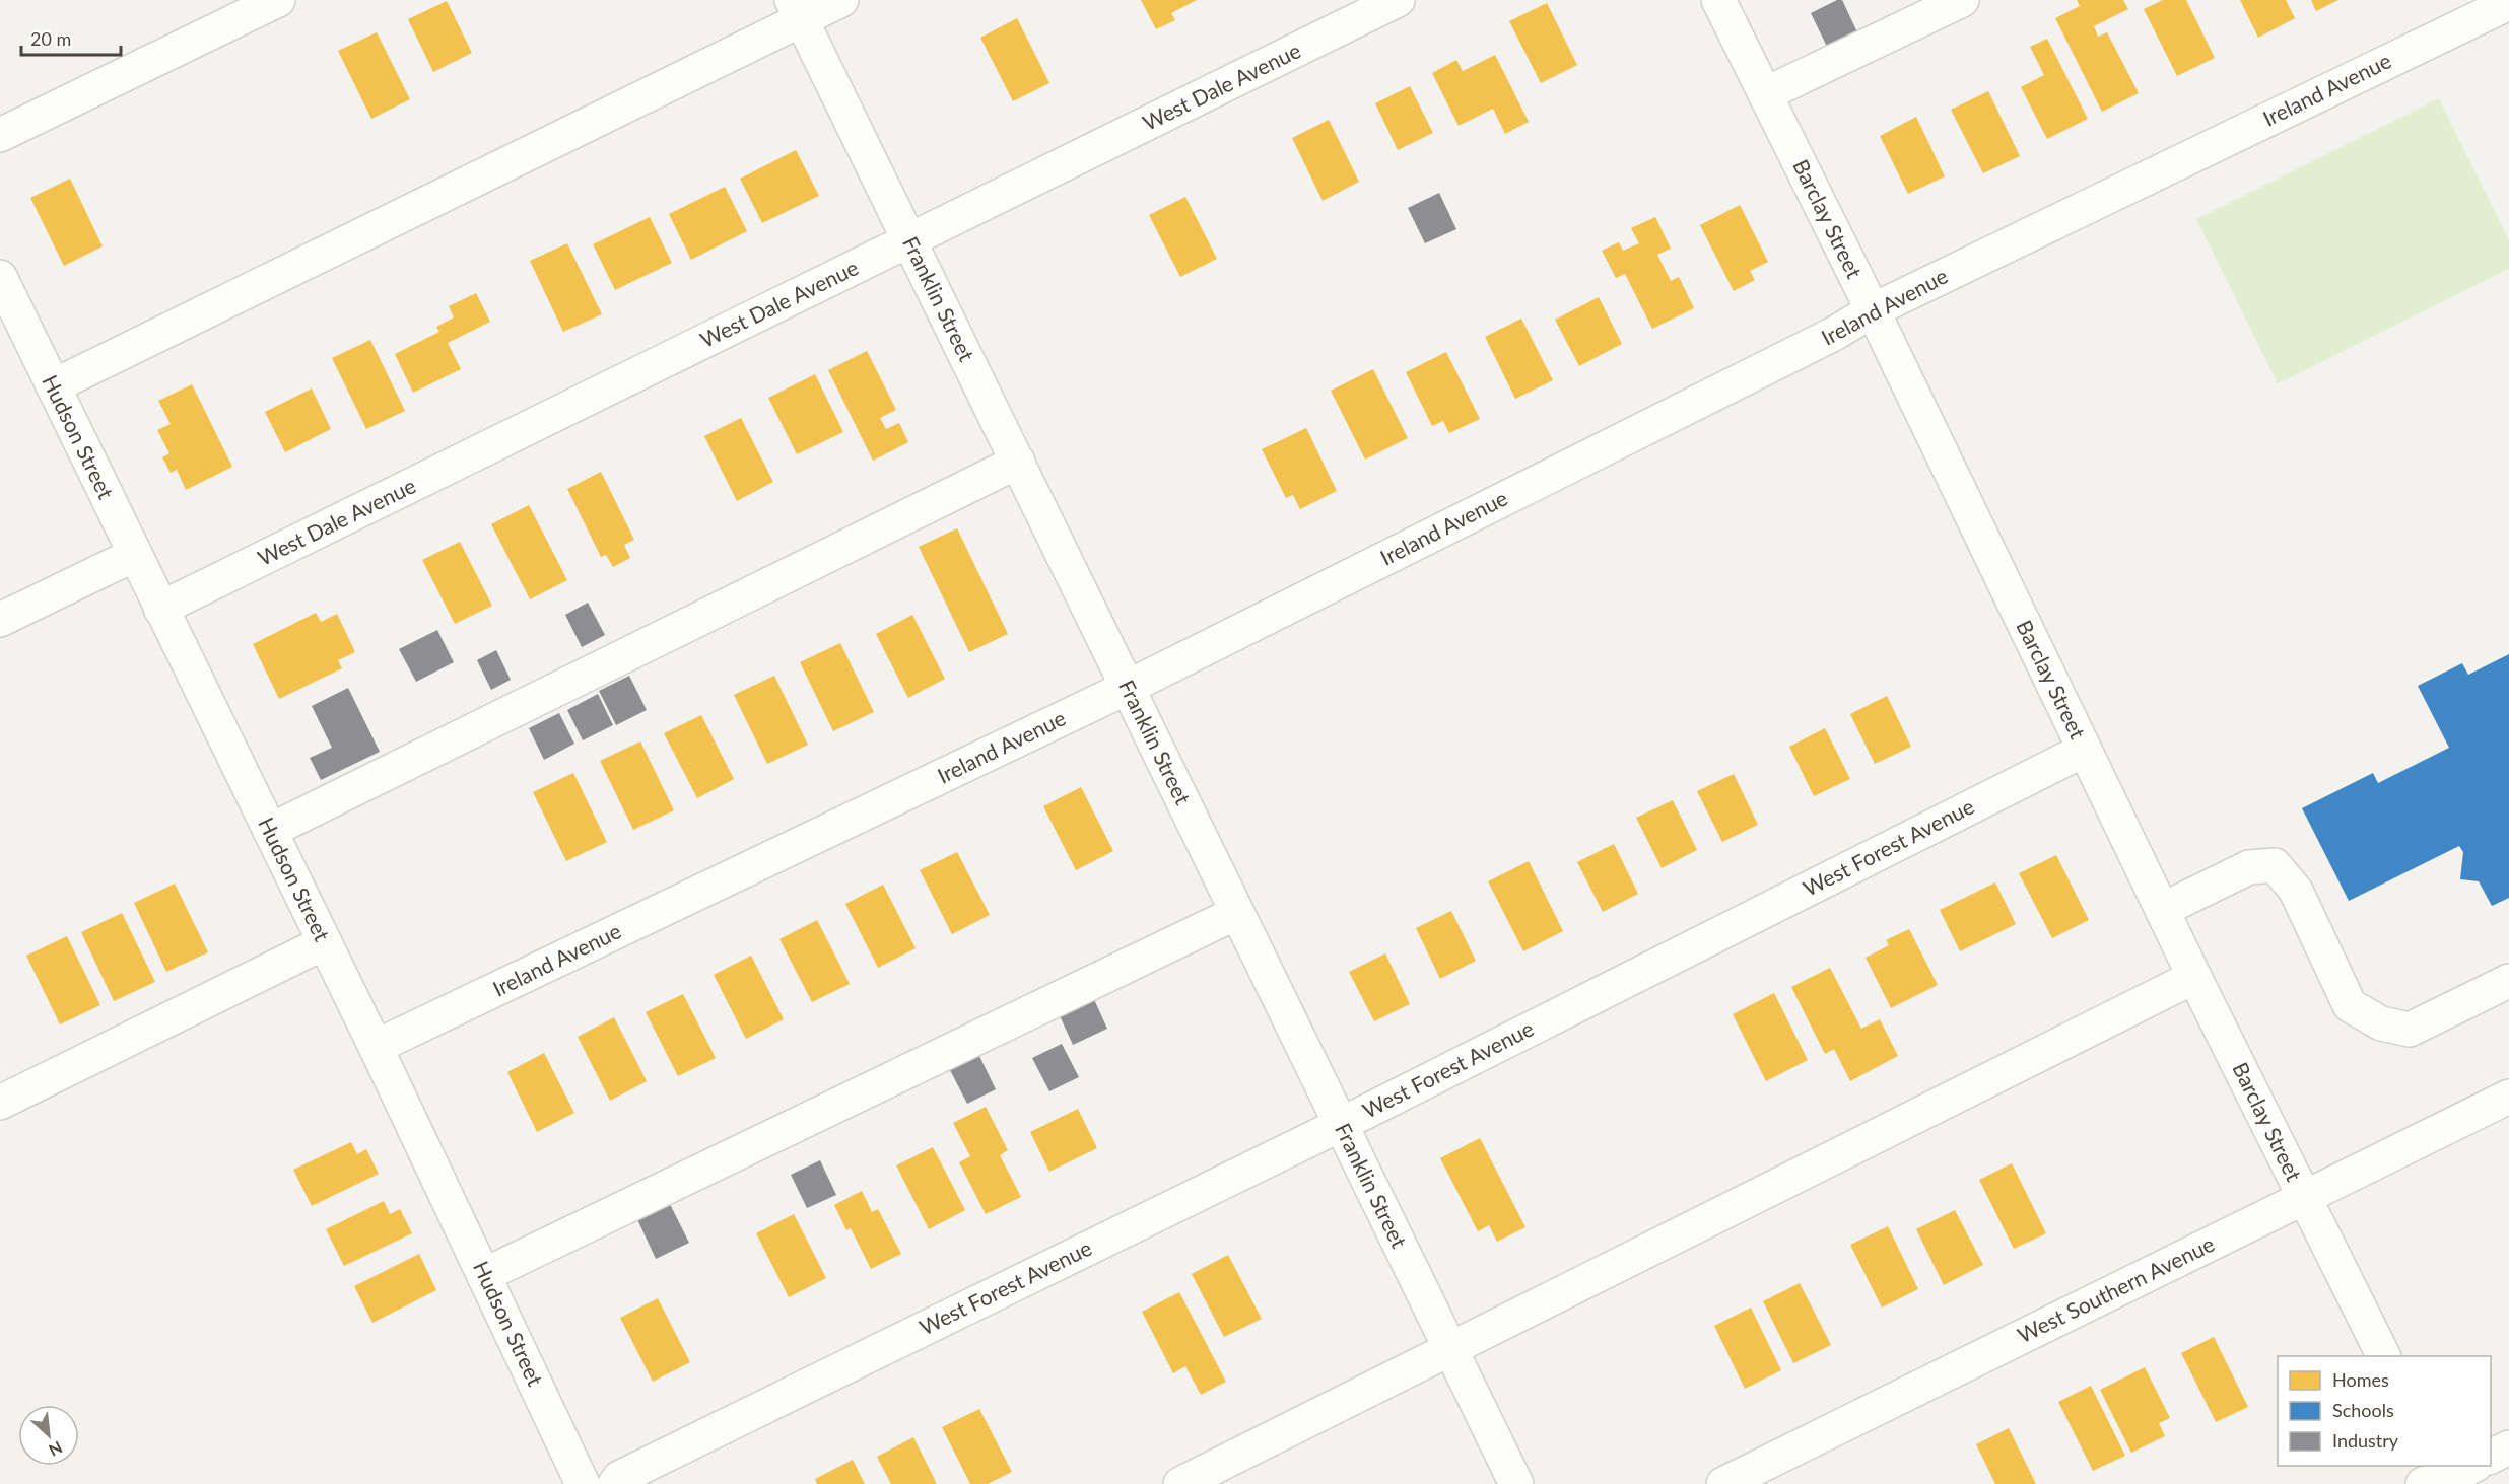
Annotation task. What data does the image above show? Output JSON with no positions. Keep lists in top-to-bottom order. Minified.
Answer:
{"streets":{"street":["West Dale Avenue","Ireland Avenue","Barclay Street","Franklin Street","Hudson Street","West Forest Avenue","West Southern Avenue"]},"crossings":[["West Dale Avenue","Franklin Street"],["West Dale Avenue","Hudson Street"],["Ireland Avenue","Barclay Street"],["Ireland Avenue","Franklin Street"],["Ireland Avenue","Hudson Street"],["Barclay Street","West Forest Avenue"],["Barclay Street","West Southern Avenue"],["Franklin Street","West Forest Avenue"]],"legend":["Homes","Schools","Industry"],"scale_bar":"20 m","north":"bottom right"}
